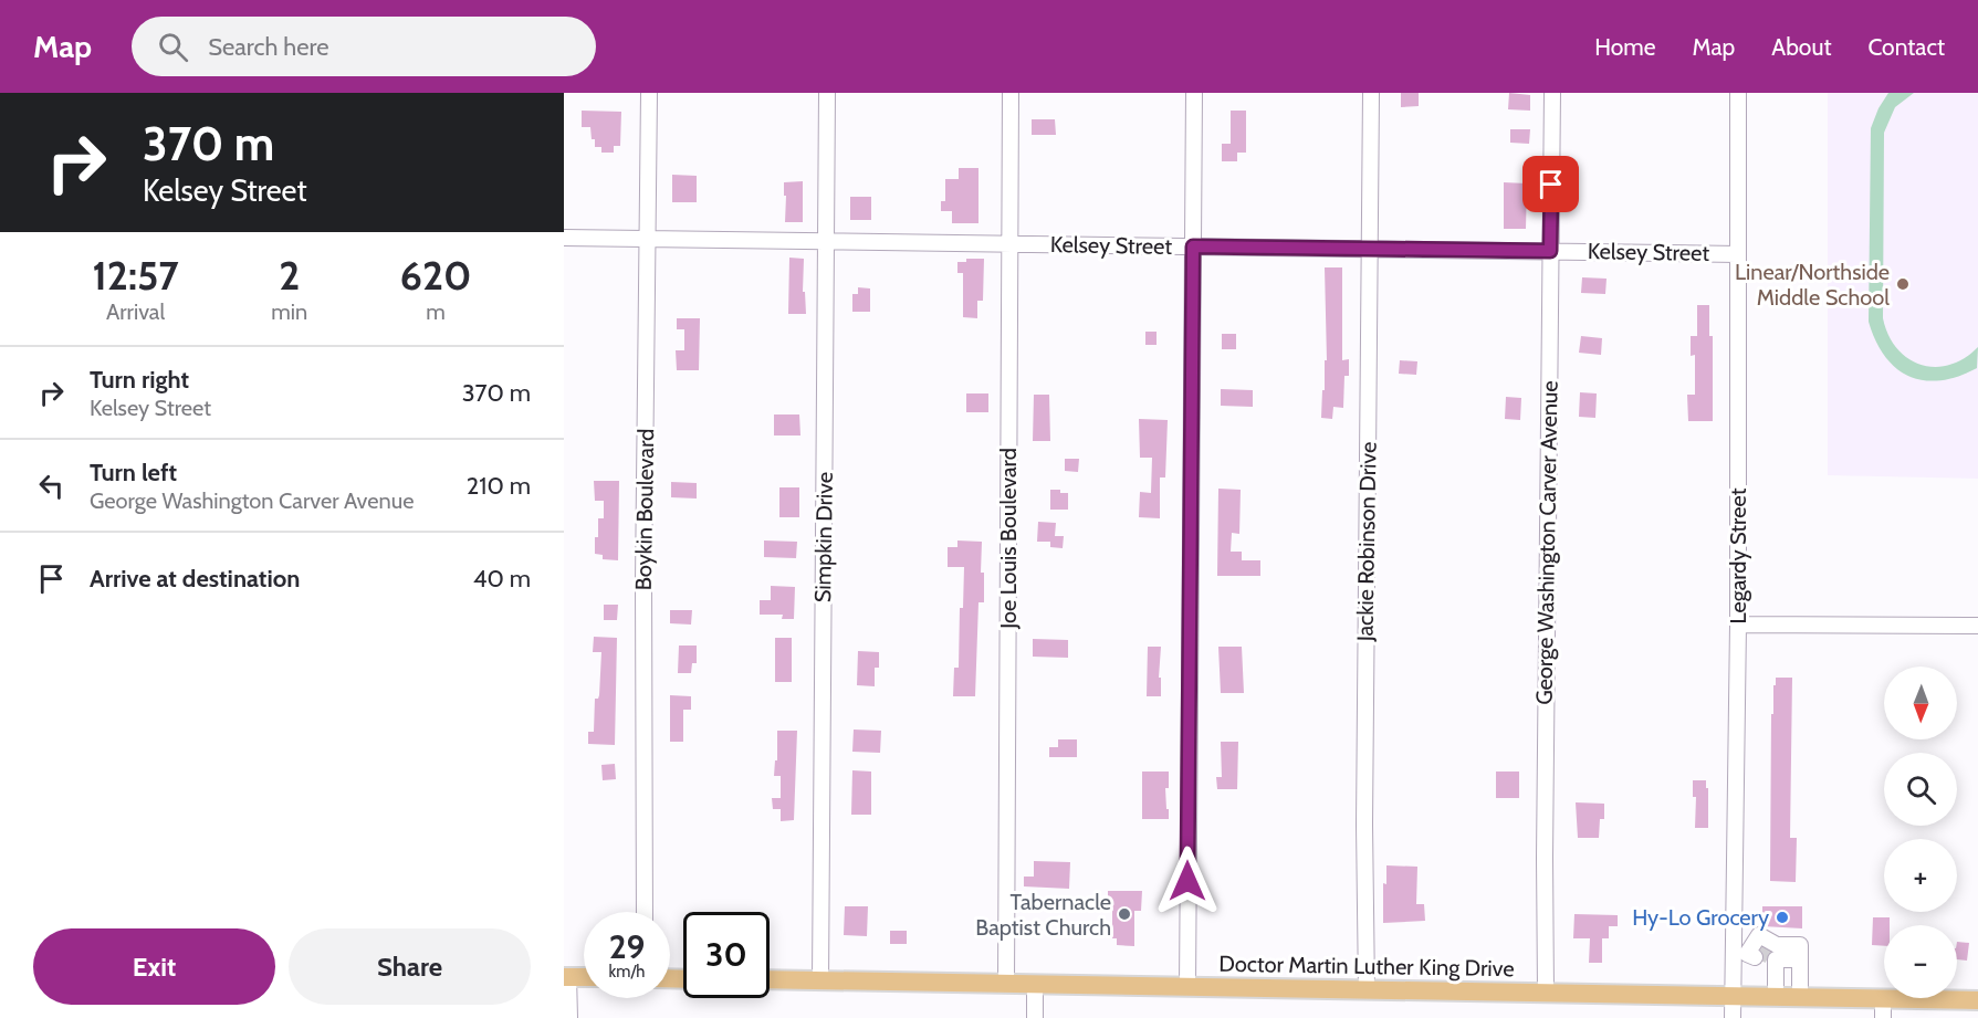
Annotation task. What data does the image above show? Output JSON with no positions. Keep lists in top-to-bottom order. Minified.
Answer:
{"streets":{"main road":["Doctor Martin Luther King Drive"],"street":["Kelsey Street","Boykin Boulevard","Simpkin Drive","Joe Louis Boulevard","Jackie Robinson Drive","George Washington Carver Avenue","Legardy Street"]},"crossings":[["Kelsey Street","Boykin Boulevard"],["Kelsey Street","Simpkin Drive"],["Kelsey Street","Joe Louis Boulevard"],["Kelsey Street","Jackie Robinson Drive"],["Kelsey Street","George Washington Carver Avenue"],["Kelsey Street","Legardy Street"],["Simpkin Drive","Doctor Martin Luther King Drive"],["Joe Louis Boulevard","Doctor Martin Luther King Drive"],["Jackie Robinson Drive","Doctor Martin Luther King Drive"],["George Washington Carver Avenue","Doctor Martin Luther King Drive"],["Legardy Street","Doctor Martin Luther King Drive"]],"places":["Linear/Northside Middle School","Tabernacle Baptist Church","Hy-Lo Grocery"],"north":"bottom","page":{"header":"Map","search":"Search here","nav":["Home","Map","About","Contact"],"turn":["370 m","Kelsey Street"],"eta":["12:57","Arrival","2","min","620","m"],"list":[{"name":"Turn right","note":"Kelsey Street","value":"370 m"},{"name":"Turn left","note":"George Washington Carver Avenue","value":"210 m"},{"name":"Arrive at destination","value":"40 m"}],"map_buttons":["+","−"],"speed":"29 km/h","limit":"30","buttons":["Exit","Share"]}}
